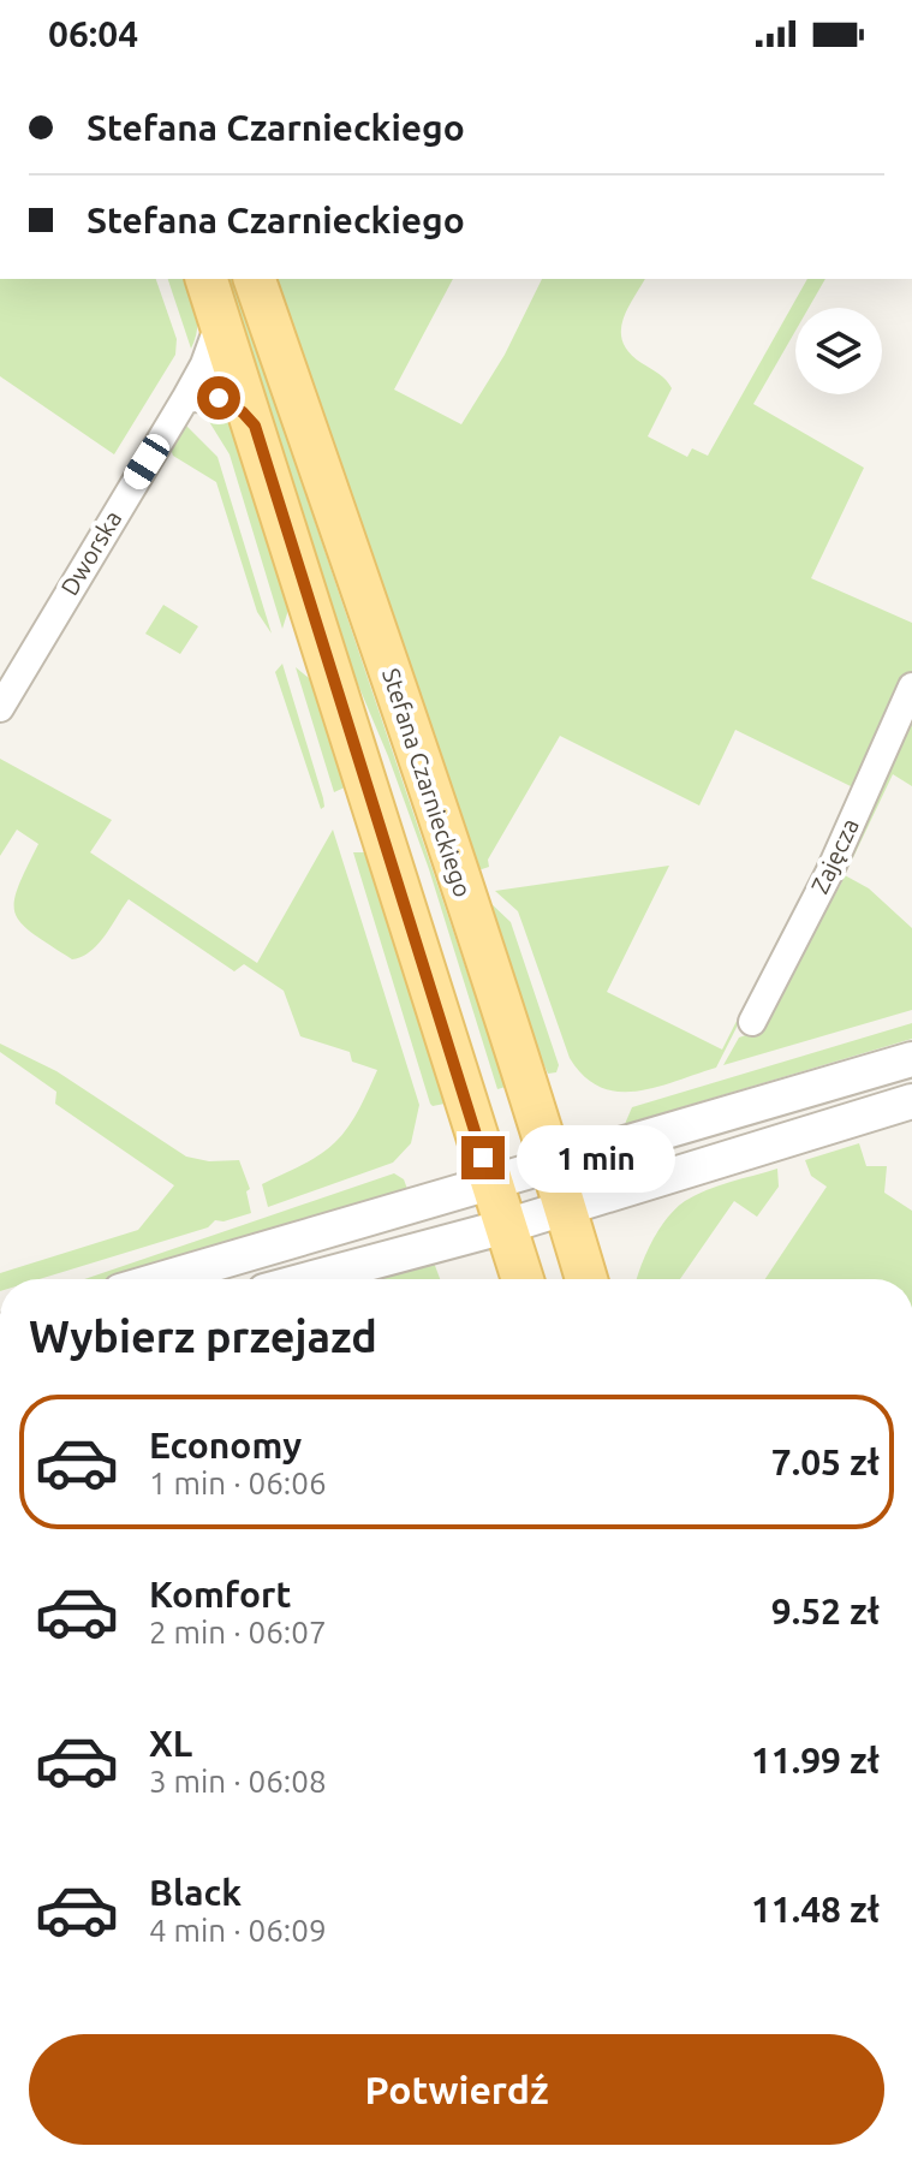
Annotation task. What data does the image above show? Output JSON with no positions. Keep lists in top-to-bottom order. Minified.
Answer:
{"streets":{"main road":["Stefana Czarnieckiego"],"street":["Dworska","Zajęcza"]},"page":{"status":"06:04","banner":["Stefana Czarnieckiego","Stefana Czarnieckiego"],"bubble":"1 min","heading":"Wybierz przejazd","list":[{"name":"Economy","note":"1 min · 06:06","value":"7.05 zł"},{"name":"Komfort","note":"2 min · 06:07","value":"9.52 zł"},{"name":"XL","note":"3 min · 06:08","value":"11.99 zł"},{"name":"Black","note":"4 min · 06:09","value":"11.48 zł"}],"buttons":"Potwierdź"}}
